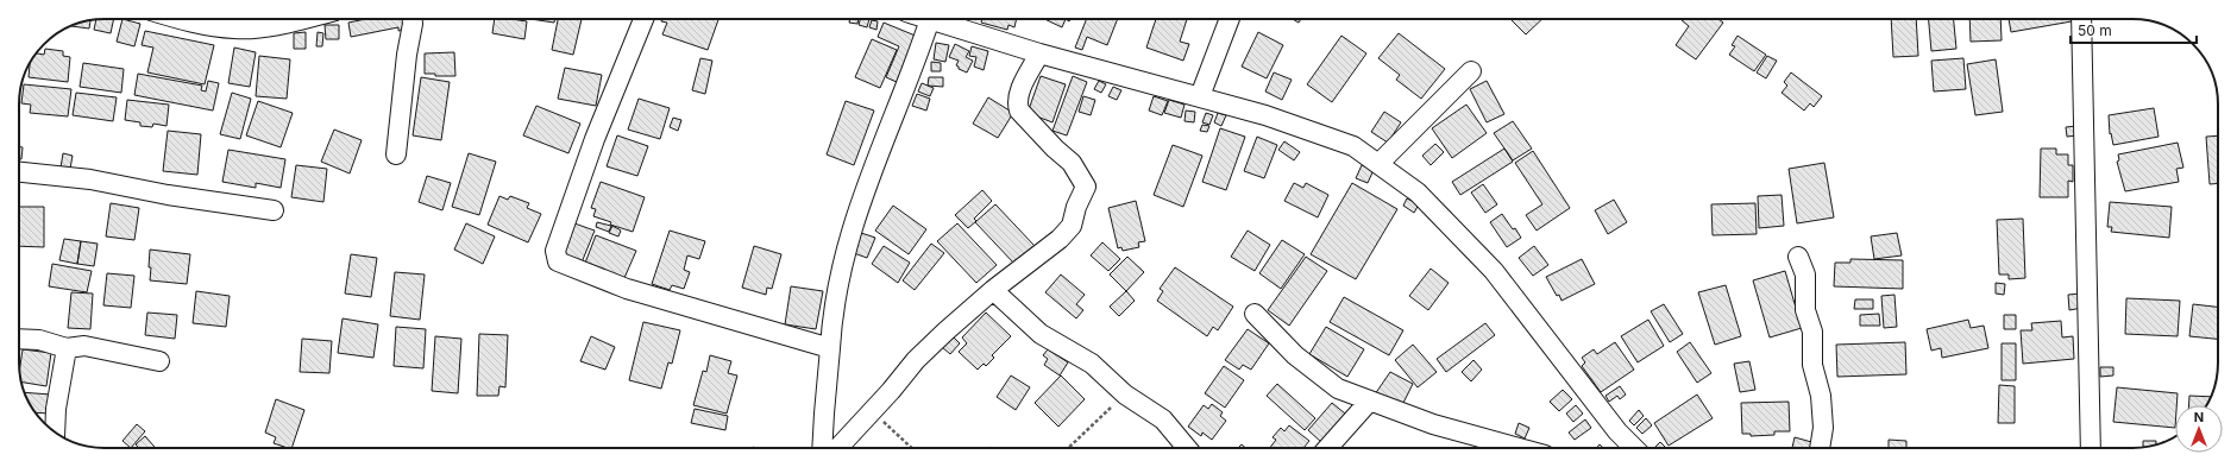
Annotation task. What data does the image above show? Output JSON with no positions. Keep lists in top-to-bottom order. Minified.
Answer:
{"scale_bar":"50 m","north":"top"}
